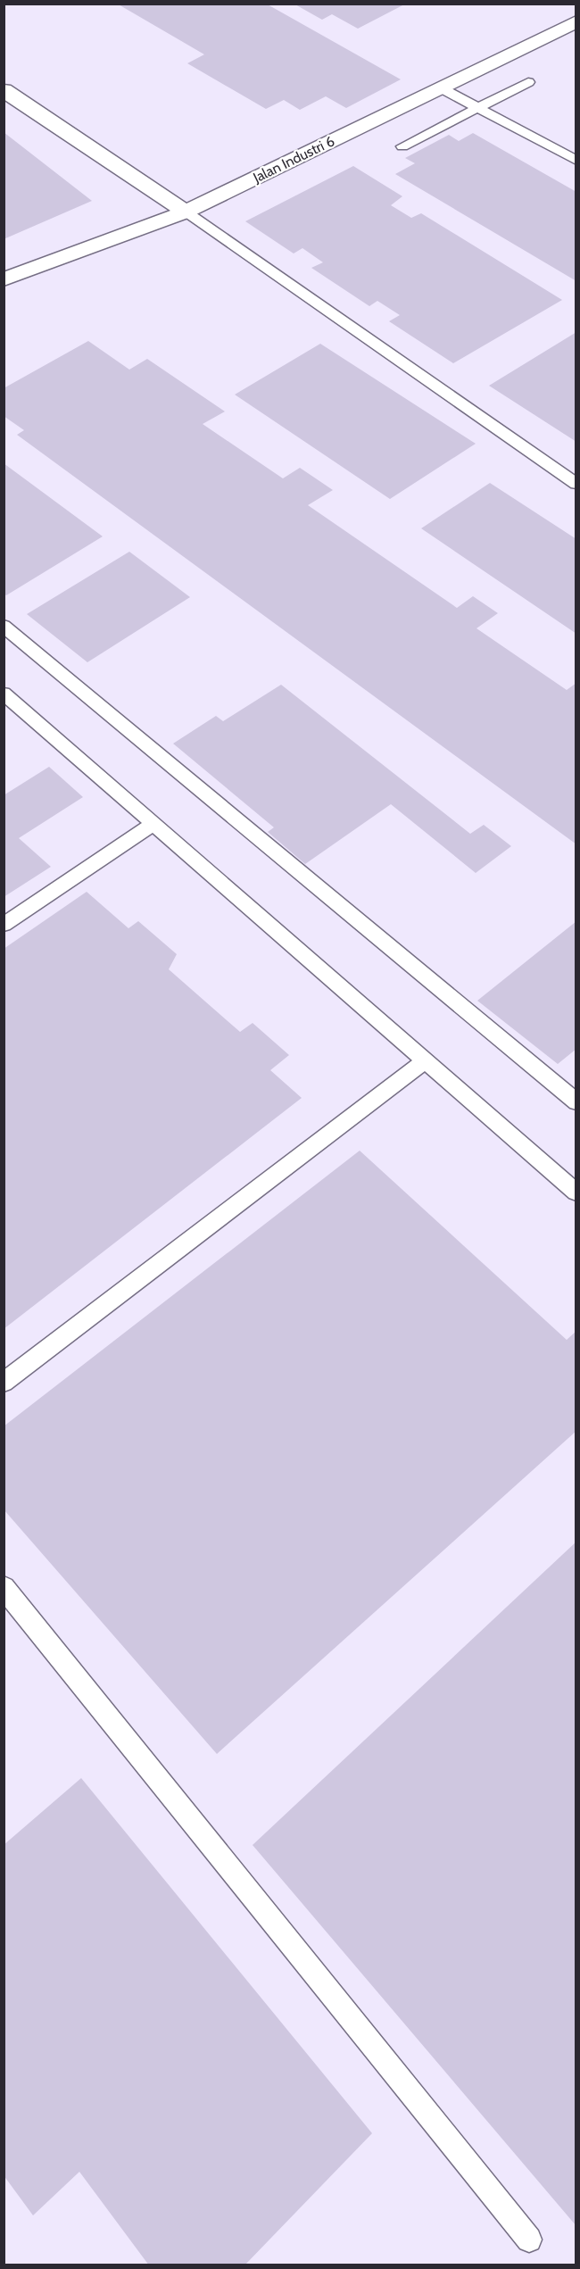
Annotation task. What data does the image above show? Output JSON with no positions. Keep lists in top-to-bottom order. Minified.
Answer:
{"streets":{"street":["Jalan Industri 6"]}}
